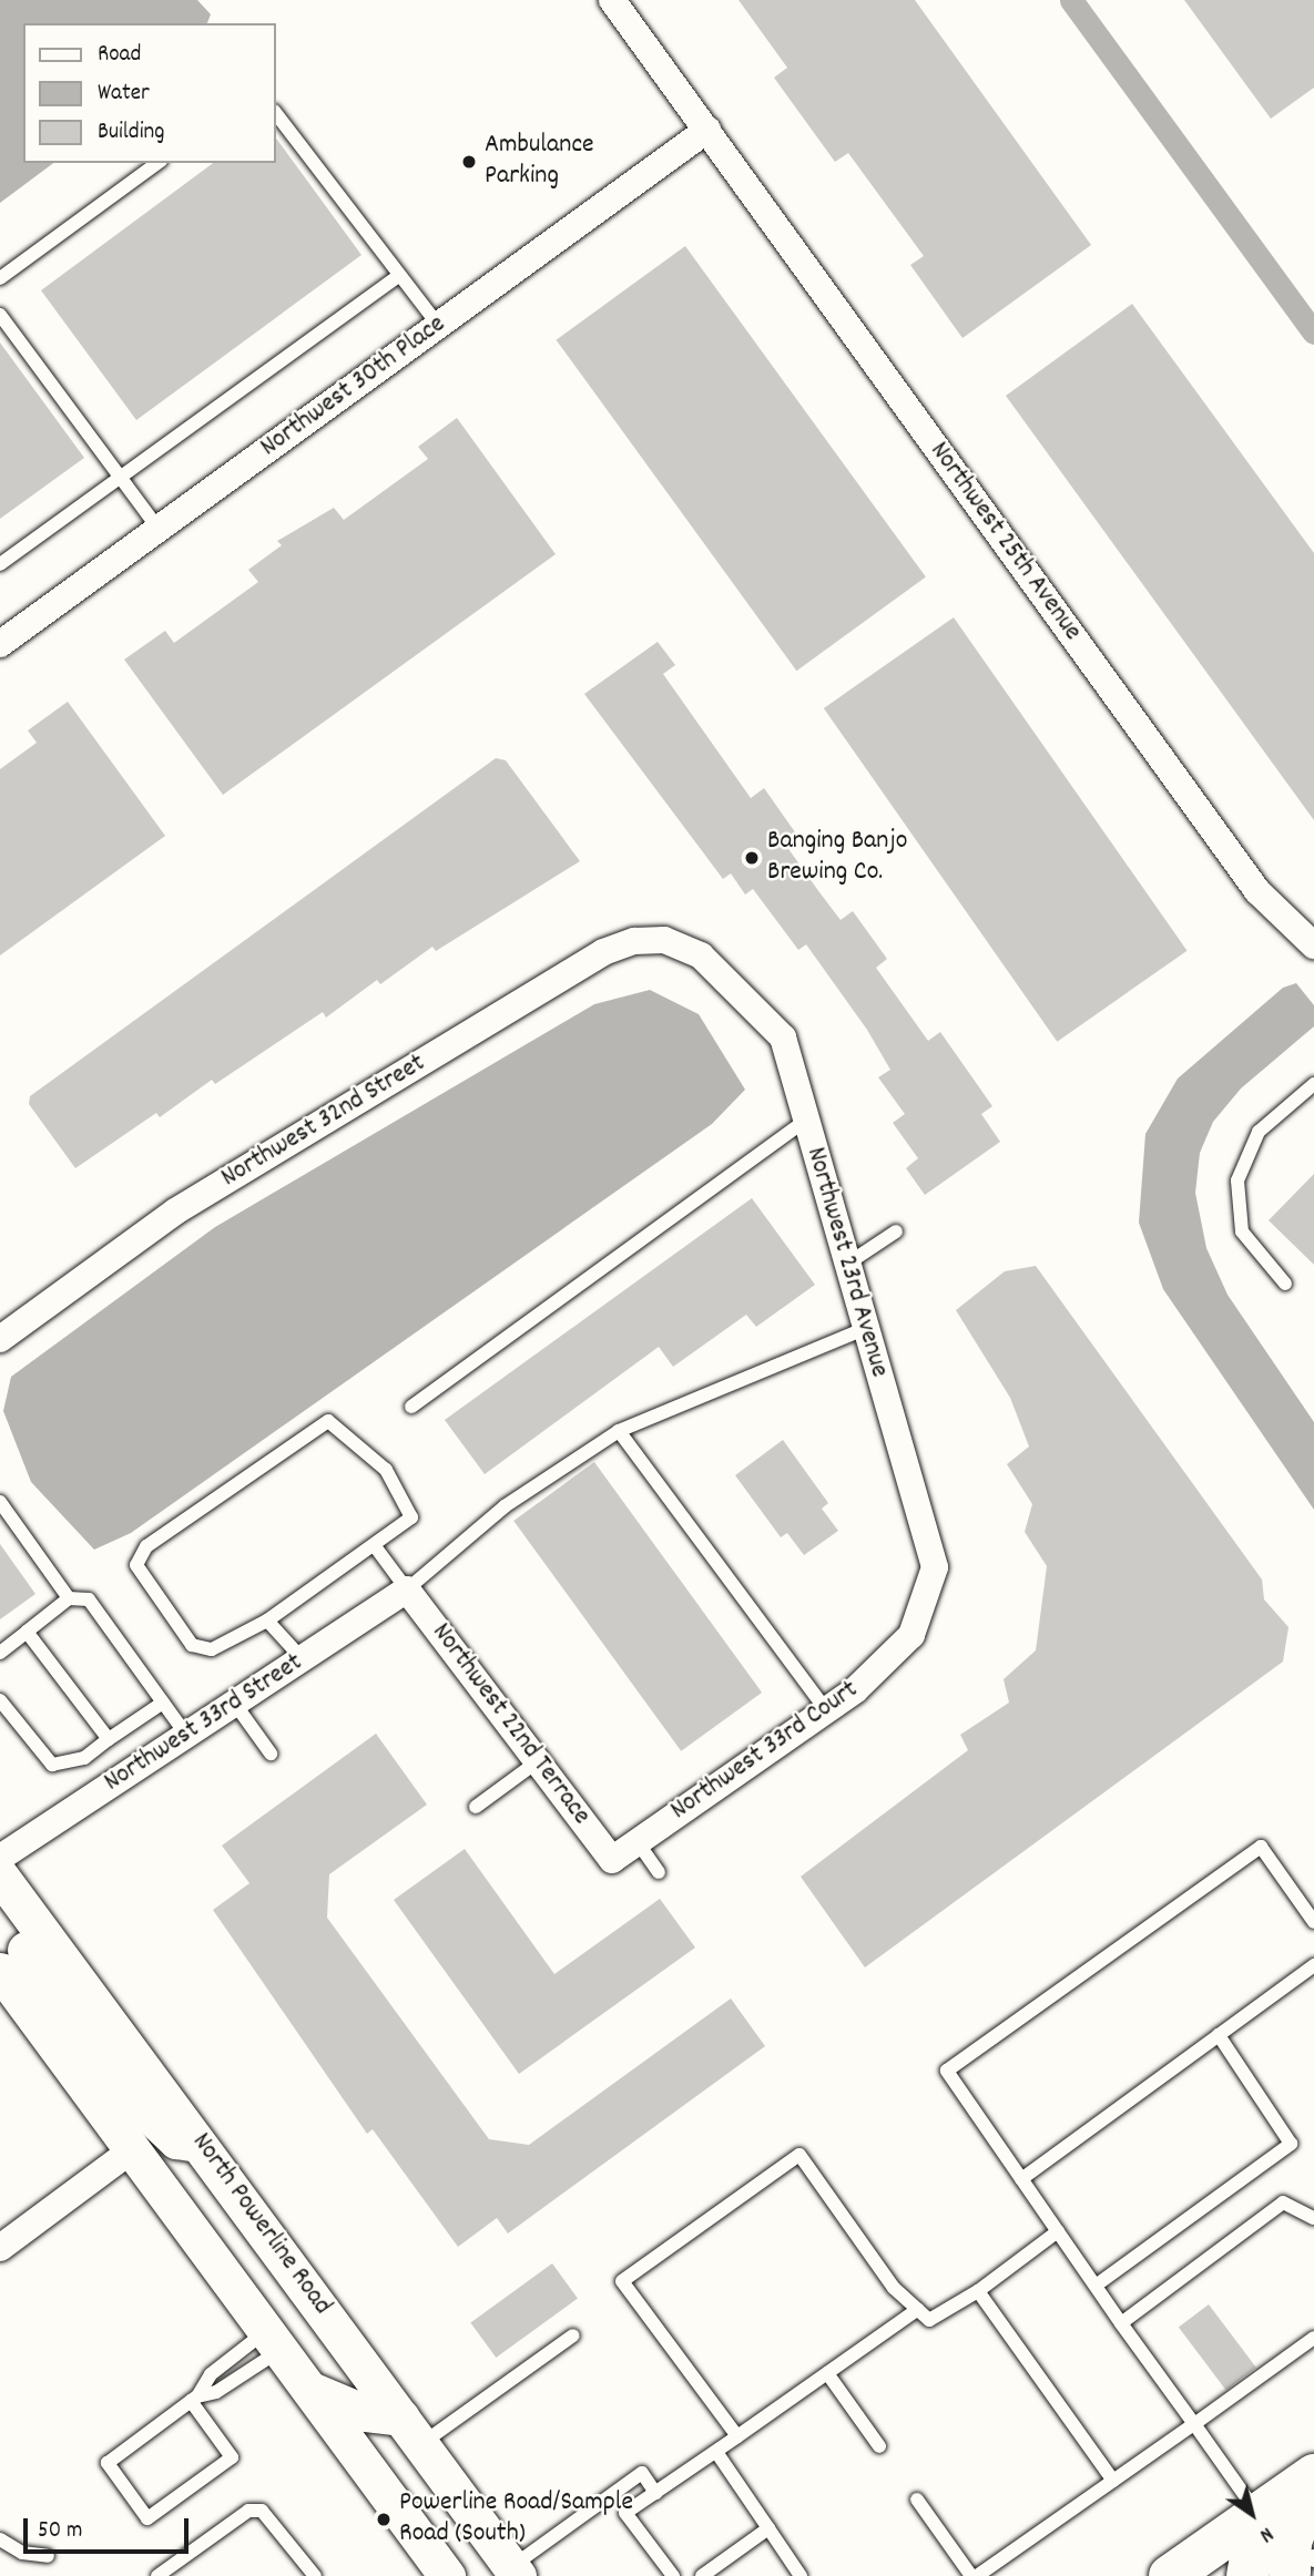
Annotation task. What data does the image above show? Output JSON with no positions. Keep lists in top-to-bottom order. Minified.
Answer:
{"streets":{"main road":["North Powerline Road"],"street":["Northwest 30th Place","Northwest 25th Avenue","Northwest 32nd Street","Northwest 23rd Avenue","Northwest 33rd Street","Northwest 22nd Terrace","Northwest 33rd Court"]},"crossings":[["Northwest 30th Place","Northwest 25th Avenue"],["Northwest 32nd Street","Northwest 23rd Avenue"],["Northwest 23rd Avenue","Northwest 33rd Court"],["Northwest 33rd Street","Northwest 22nd Terrace"],["Northwest 22nd Terrace","Northwest 33rd Court"]],"places":["Ambulance Parking","Banging Banjo Brewing Co.","Powerline Road/Sample Road (South)"],"legend":["Road","Water","Building"],"scale_bar":"50 m","north":"bottom right"}
